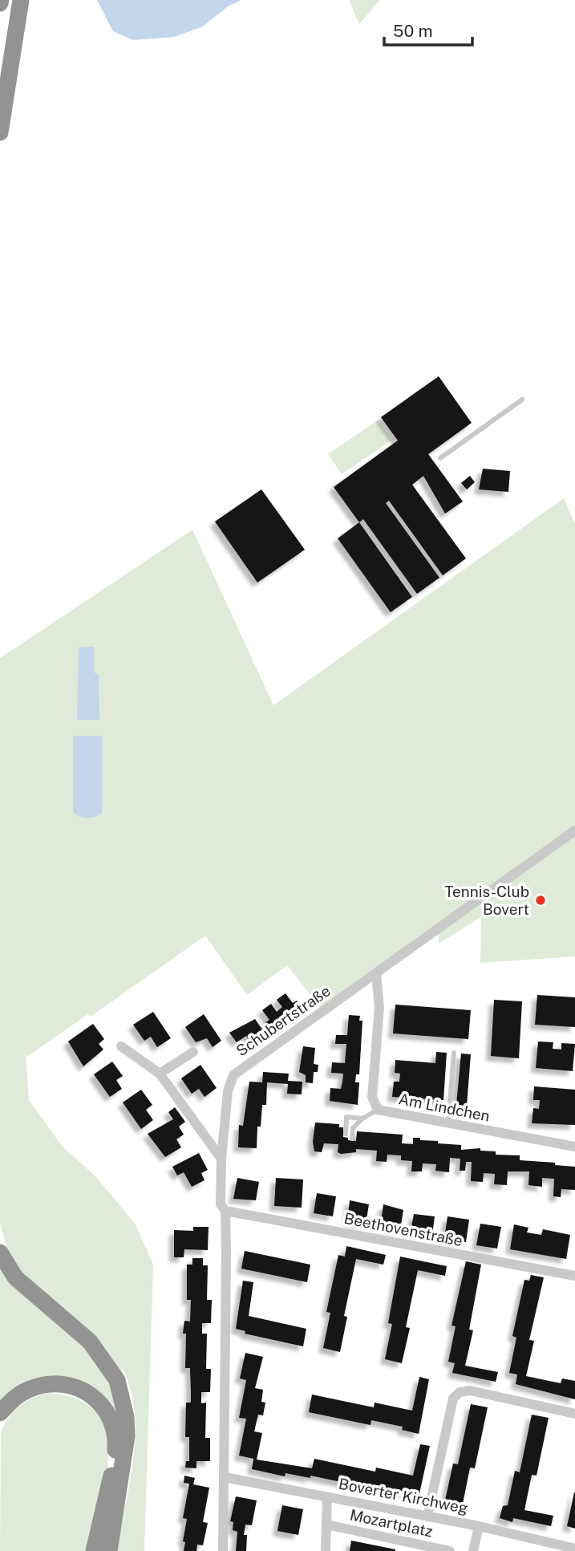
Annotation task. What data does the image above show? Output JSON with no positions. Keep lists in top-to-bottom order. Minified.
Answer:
{"streets":{"street":["Schubertstraße","Am Lindchen","Beethovenstraße","Boverter Kirchweg","Mozartplatz"]},"crossings":[["Schubertstraße","Am Lindchen"],["Schubertstraße","Beethovenstraße"],["Schubertstraße","Boverter Kirchweg"]],"places":["Tennis-Club Bovert"],"scale_bar":"50 m"}
